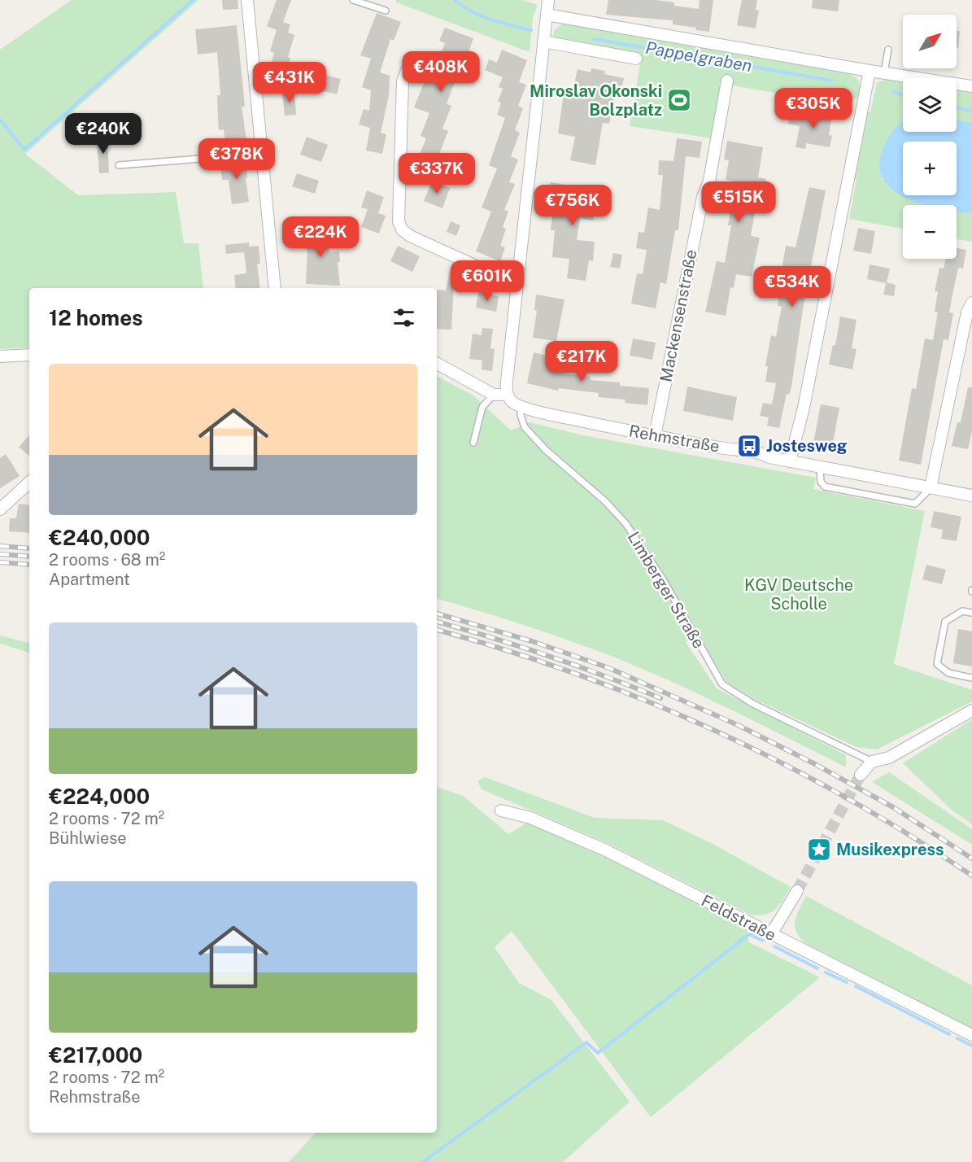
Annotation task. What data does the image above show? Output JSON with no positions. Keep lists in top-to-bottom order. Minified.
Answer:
{"streets":{"street":["Mackensenstraße","Rehmstraße","Feldstraße"],"lane":["Limberger Straße"]},"crossings":[["Mackensenstraße","Rehmstraße"],["Rehmstraße","Limberger Straße"]],"water":["Pappelgraben"],"parks":["KGV Deutsche Scholle"],"places":{"sports":["Miroslav Okonski Bolzplatz"],"bus stop":["Jostesweg"],"place":["Musikexpress"]},"north":"top right","page":{"map_buttons":["+","−"],"price":["€408K","€431K","€305K","€240K","€378K","€337K","€515K","€756K","€224K","€601K","€534K","€217K"],"heading":"12 homes","list":[{"name":"€240,000","note":"2 rooms · 68 m² · Apartment"},{"name":"€224,000","note":"2 rooms · 72 m² · Bühlwiese"},{"name":"€217,000","note":"2 rooms · 72 m² · Rehmstraße"}]}}
